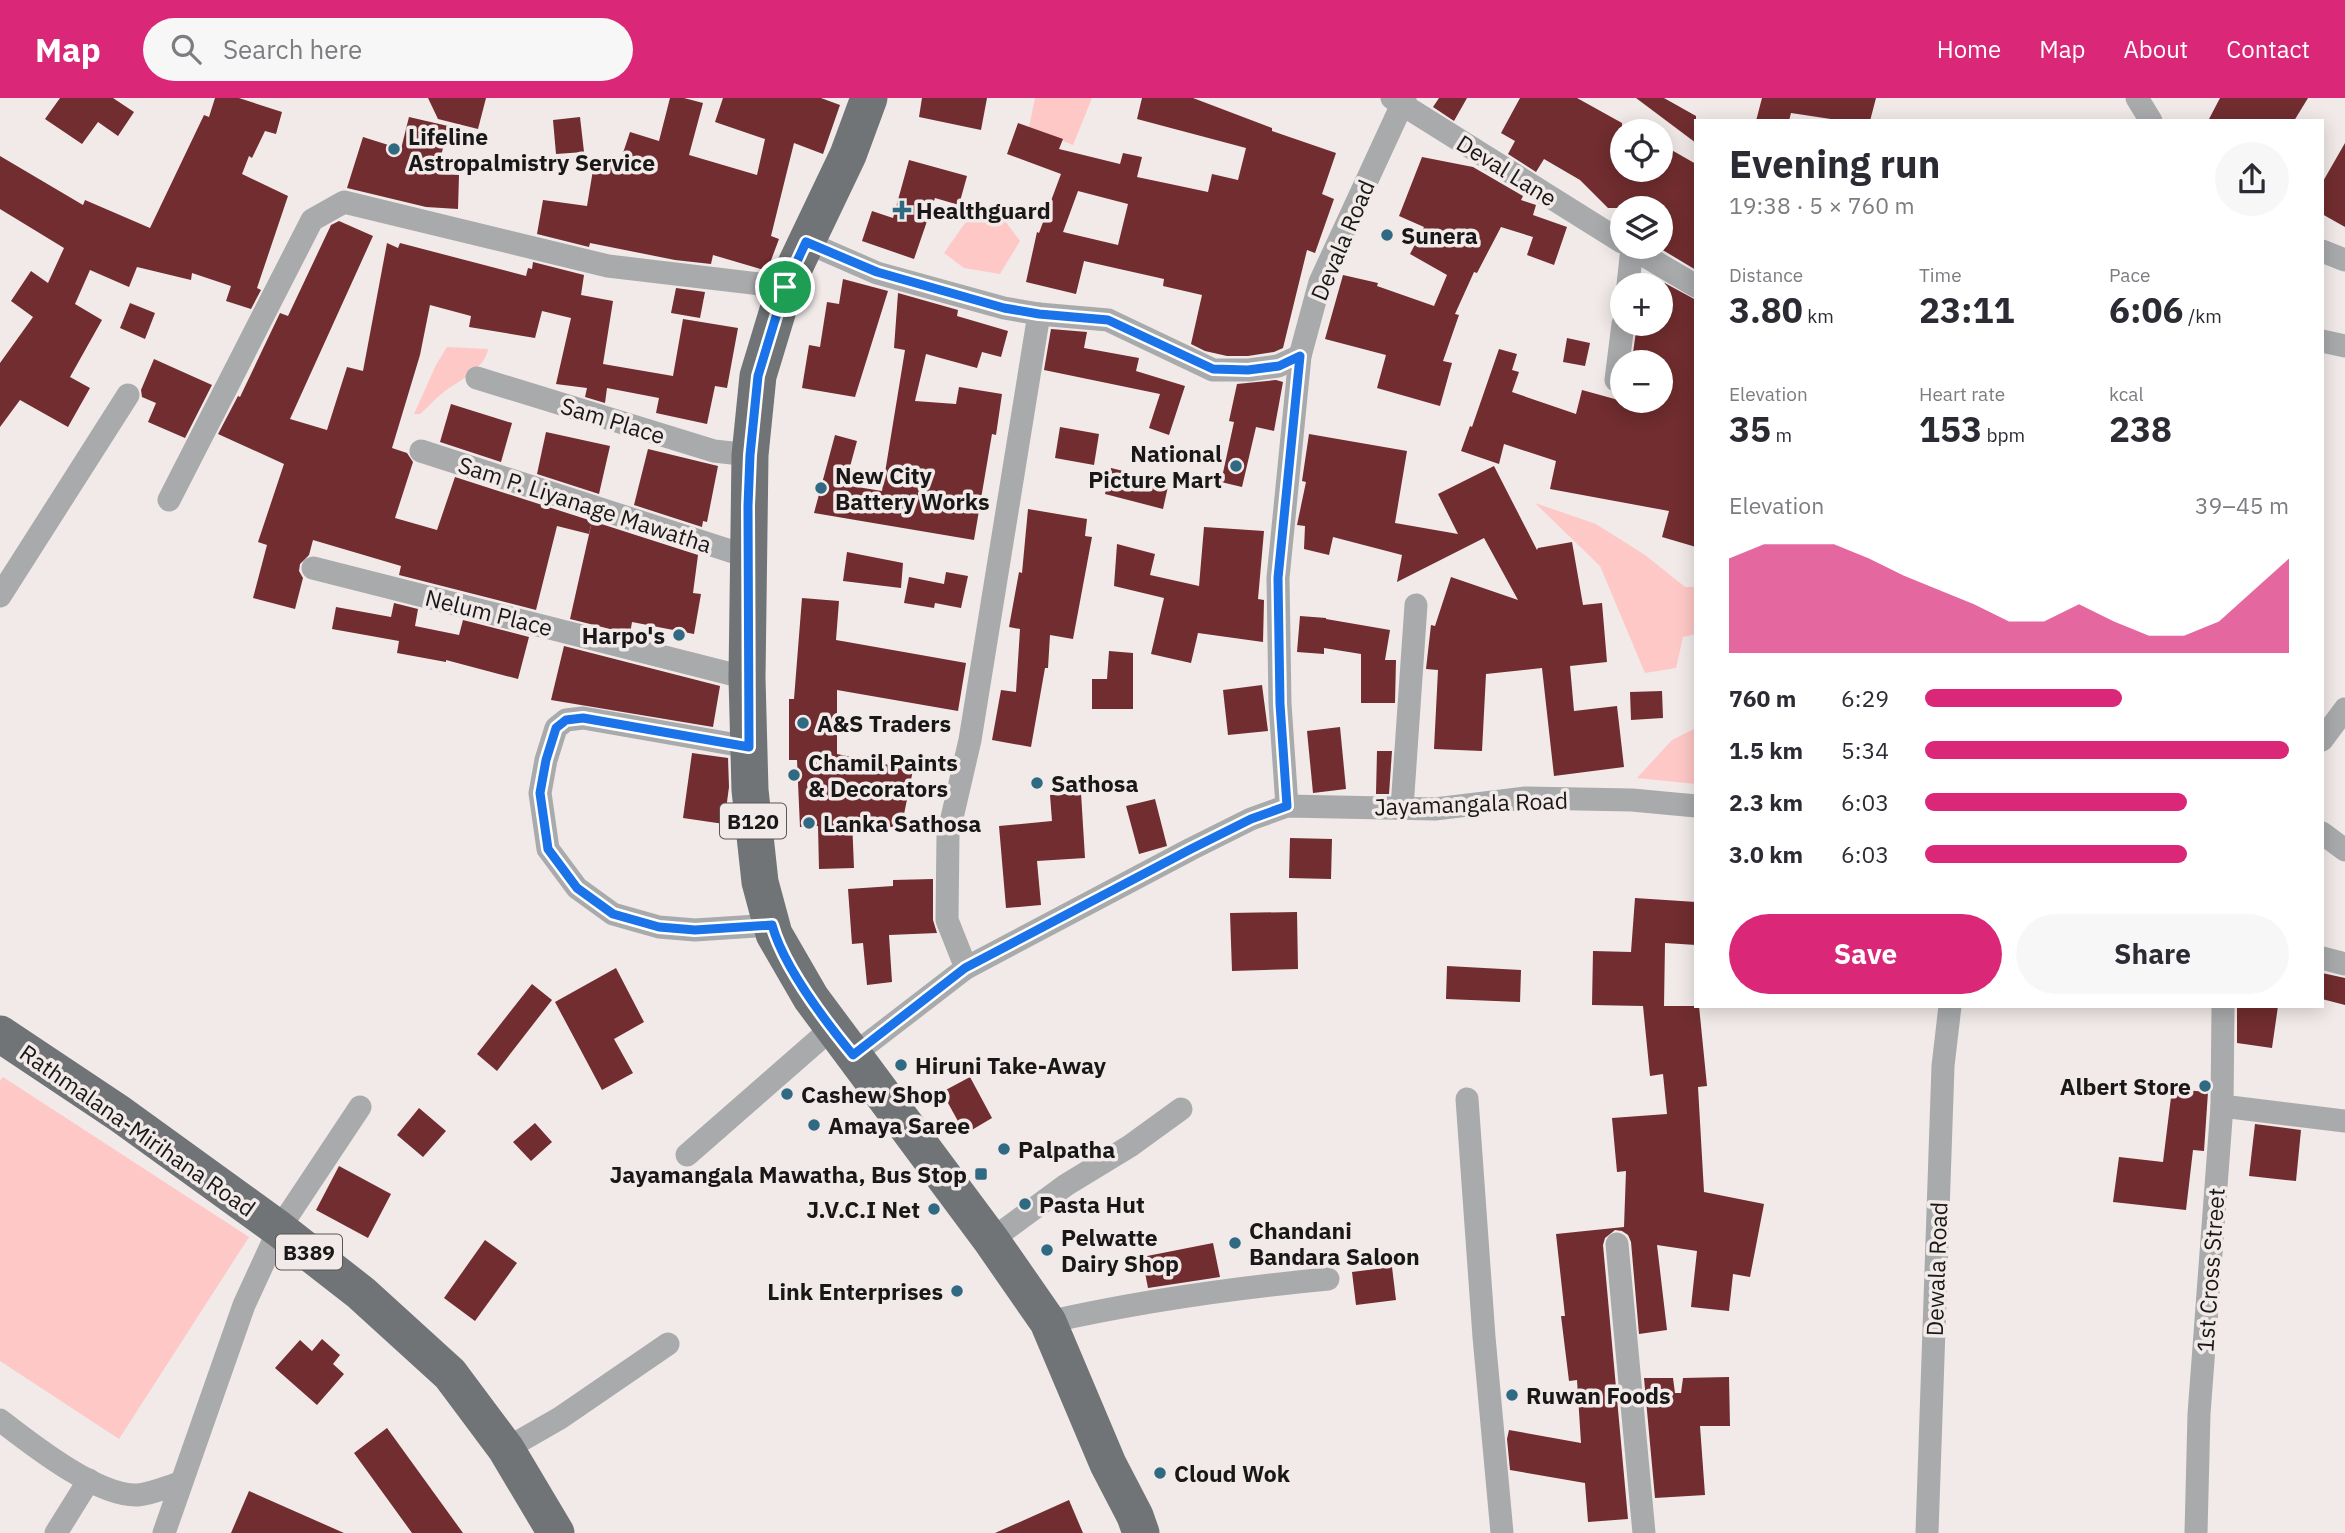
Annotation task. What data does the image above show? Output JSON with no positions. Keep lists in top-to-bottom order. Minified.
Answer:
{"streets":{"main road":["B120","Rathmalana-Mirihana Road","B389"],"street":["Deval Lane","Devala Road","Sam Place","Sam P. Liyanage Mawatha","Nelum Place","Jayamangala Road","Dewala Road","1st Cross Street"]},"crossings":[["Deval Lane","Devala Road"],["Devala Road","Jayamangala Road"],["Sam Place","B120"],["Sam P. Liyanage Mawatha","B120"],["Nelum Place","B120"],["Jayamangala Road","B120"]],"places":{"other":["Lifeline Astropalmistry Service","Sunera","National Picture Mart","New City Battery Works","Harpo's","A&S Traders","Chamil Paints & Decorators","Sathosa","Lanka Sathosa","Hiruni Take-Away","Albert Store","Cashew Shop","Amaya Saree","Palpatha","Pasta Hut","J.V.C.I Net","Chandani Bandara Saloon","Pelwatte Dairy Shop","Link Enterprises","Ruwan Foods","Cloud Wok"],"health":["Healthguard"],"transit":["Jayamangala Mawatha, Bus Stop"]},"page":{"header":"Map","search":"Search here","nav":["Home","Map","About","Contact"],"map_buttons":["+","−"],"heading":["Evening run","19:38 · 5 × 760 m"],"stats":[["Distance","3.80 km"],["Time","23:11"],["Pace","6:06 /km"],["Elevation","35 m"],["Heart rate","153 bpm"],["kcal","238"]],"chart":["Elevation","39–45 m"],"list":[{"name":"760 m","note":"6:29"},{"name":"1.5 km","note":"5:34"},{"name":"2.3 km","note":"6:03"},{"name":"3.0 km","note":"6:03"}],"buttons":["Save","Share"]}}
